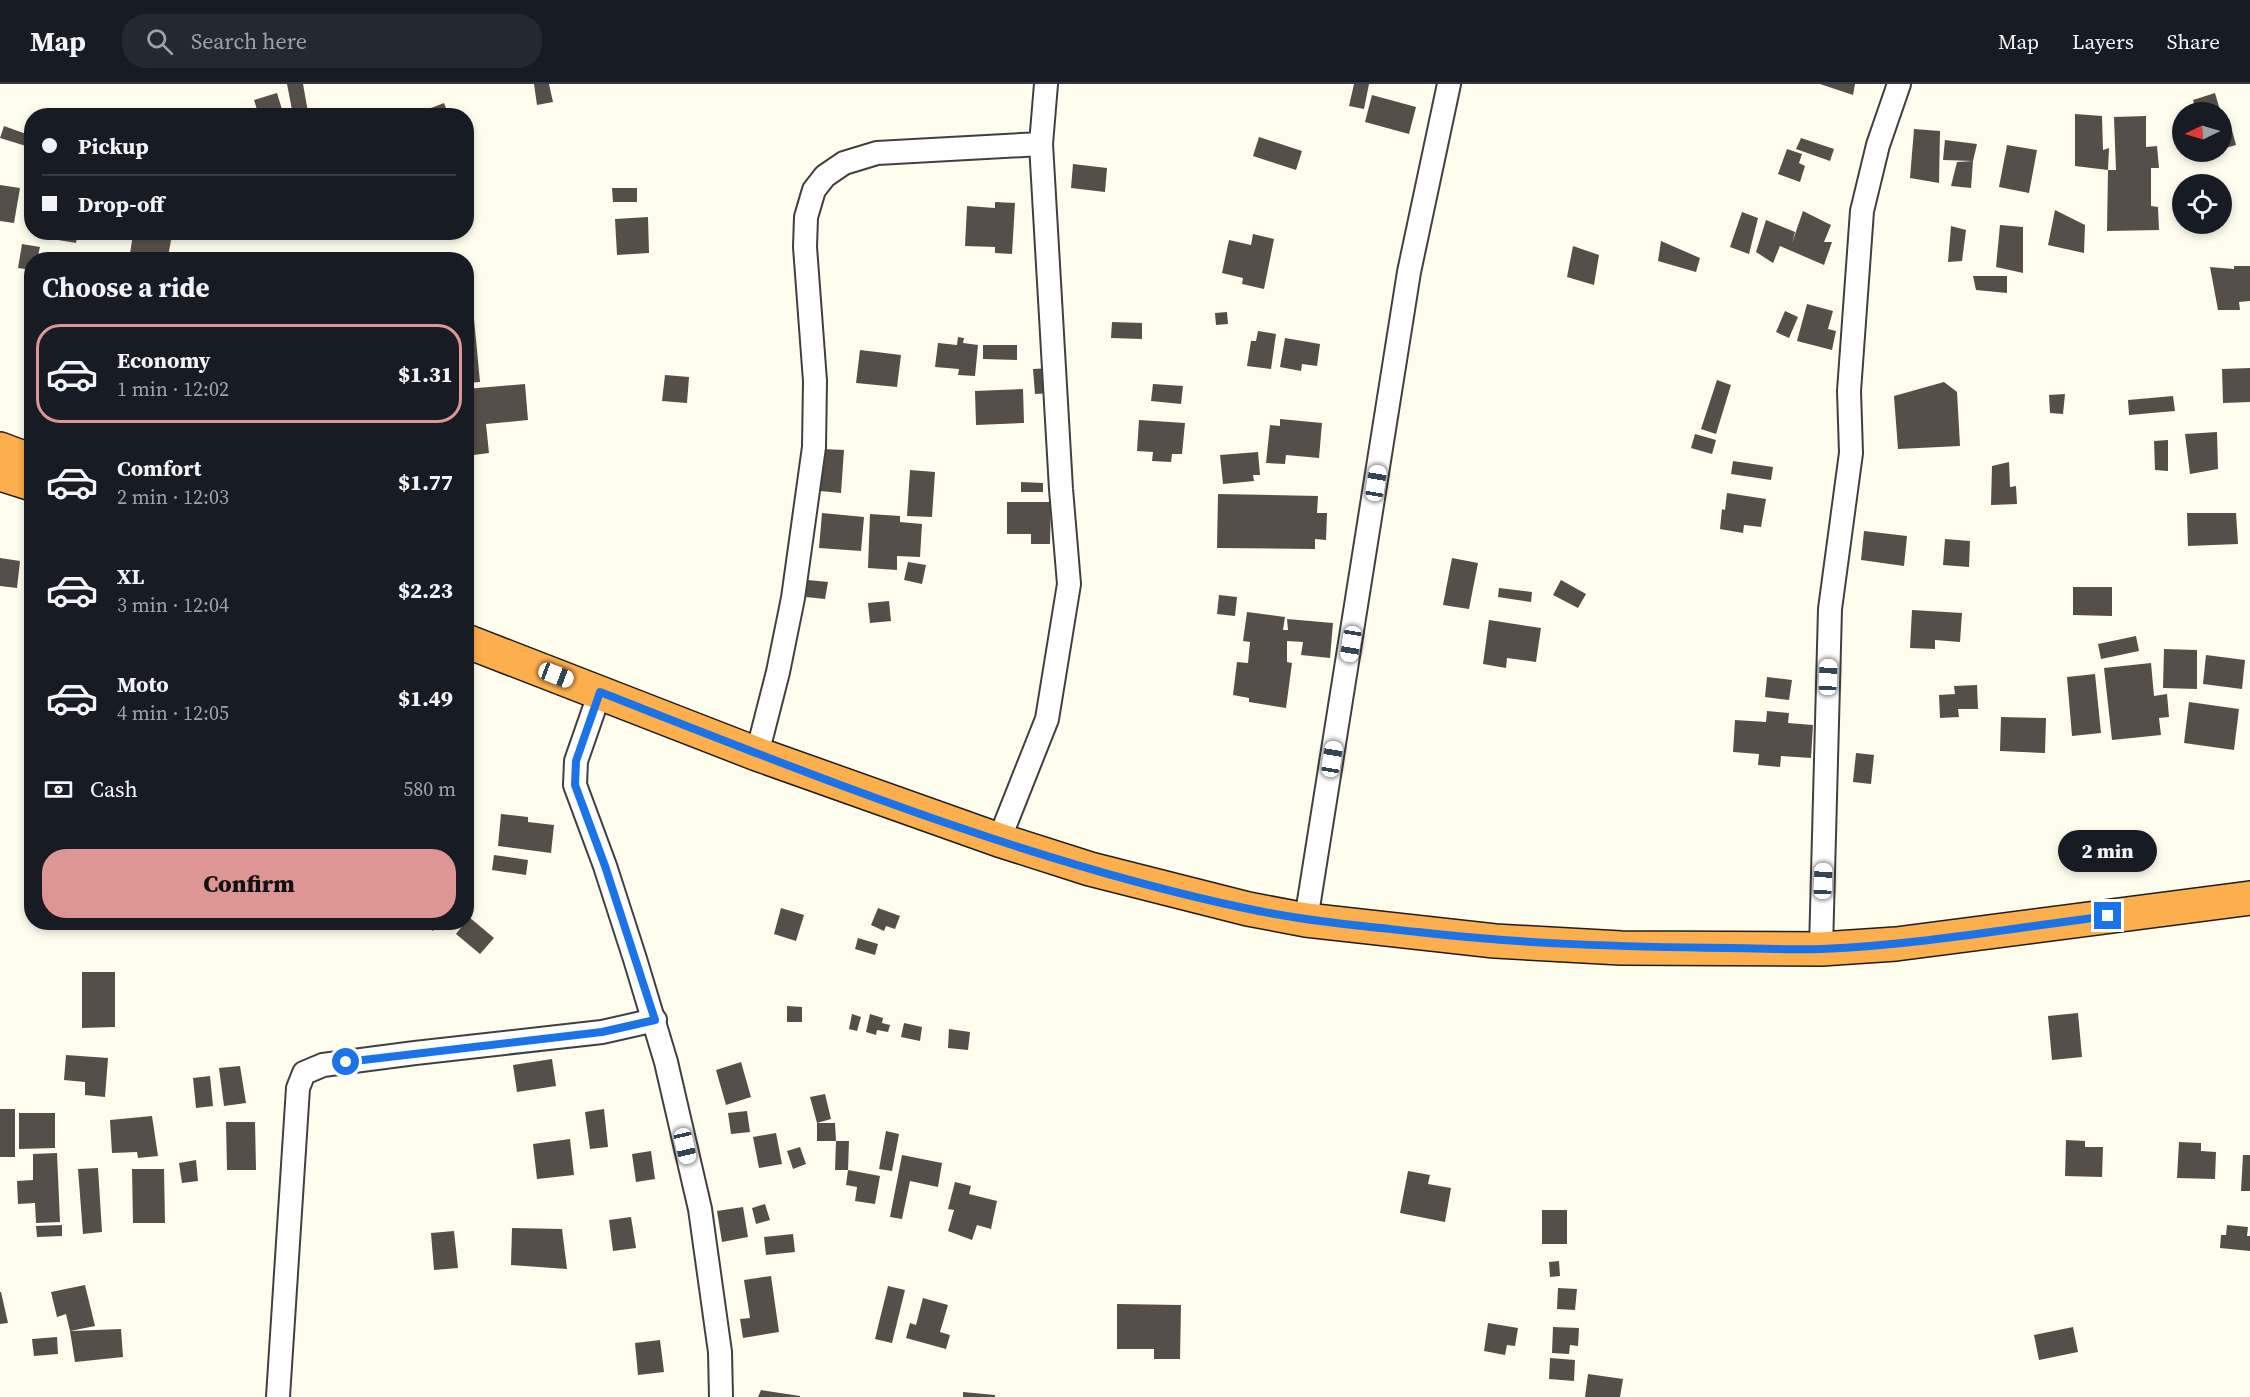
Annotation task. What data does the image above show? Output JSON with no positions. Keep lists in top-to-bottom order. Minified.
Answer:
{"north":"left","page":{"header":"Map","search":"Search here","nav":["Map","Layers","Share"],"banner":["Pickup","Drop-off"],"heading":"Choose a ride","list":[{"name":"Economy","note":"1 min · 12:02","value":"$1.31"},{"name":"Comfort","note":"2 min · 12:03","value":"$1.77"},{"name":"XL","note":"3 min · 12:04","value":"$2.23"},{"name":"Moto","note":"4 min · 12:05","value":"$1.49"}],"pay":["Cash","580 m"],"bubble":"2 min","buttons":"Confirm"}}
